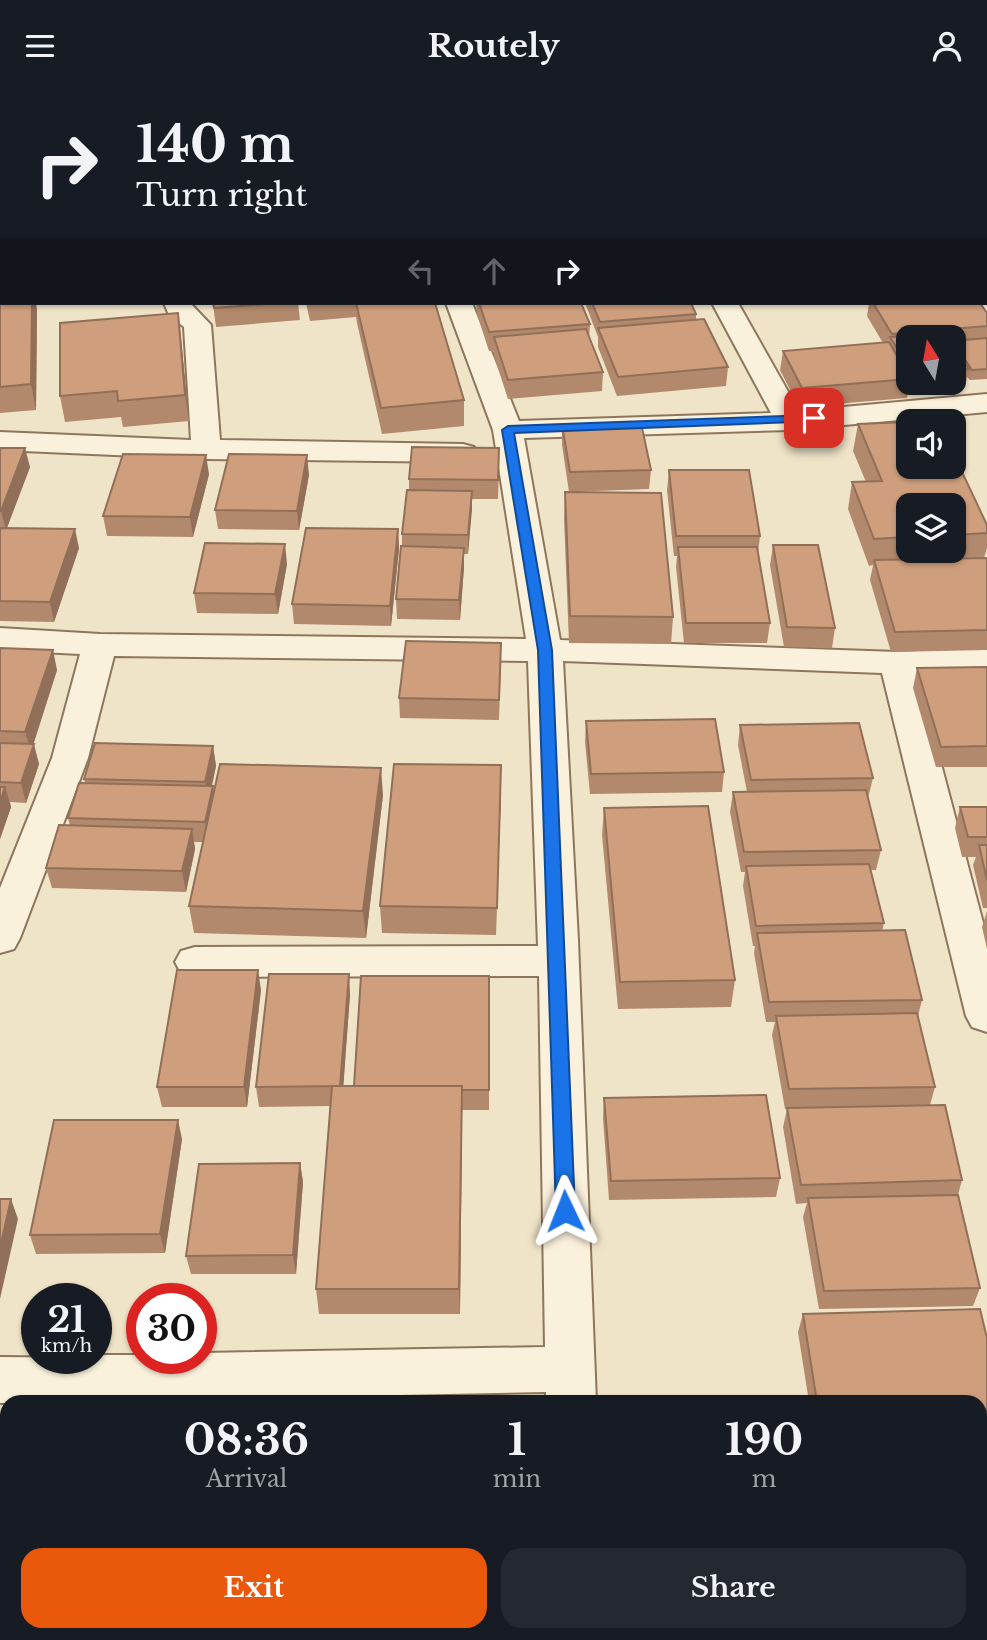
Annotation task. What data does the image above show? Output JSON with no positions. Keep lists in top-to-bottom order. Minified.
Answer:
{"north":"top","page":{"header":"Routely","turn":["140 m","Turn right"],"speed":"21 km/h","limit":"30","eta":["08:36","Arrival","1","min","190","m"],"buttons":["Exit","Share"]}}
